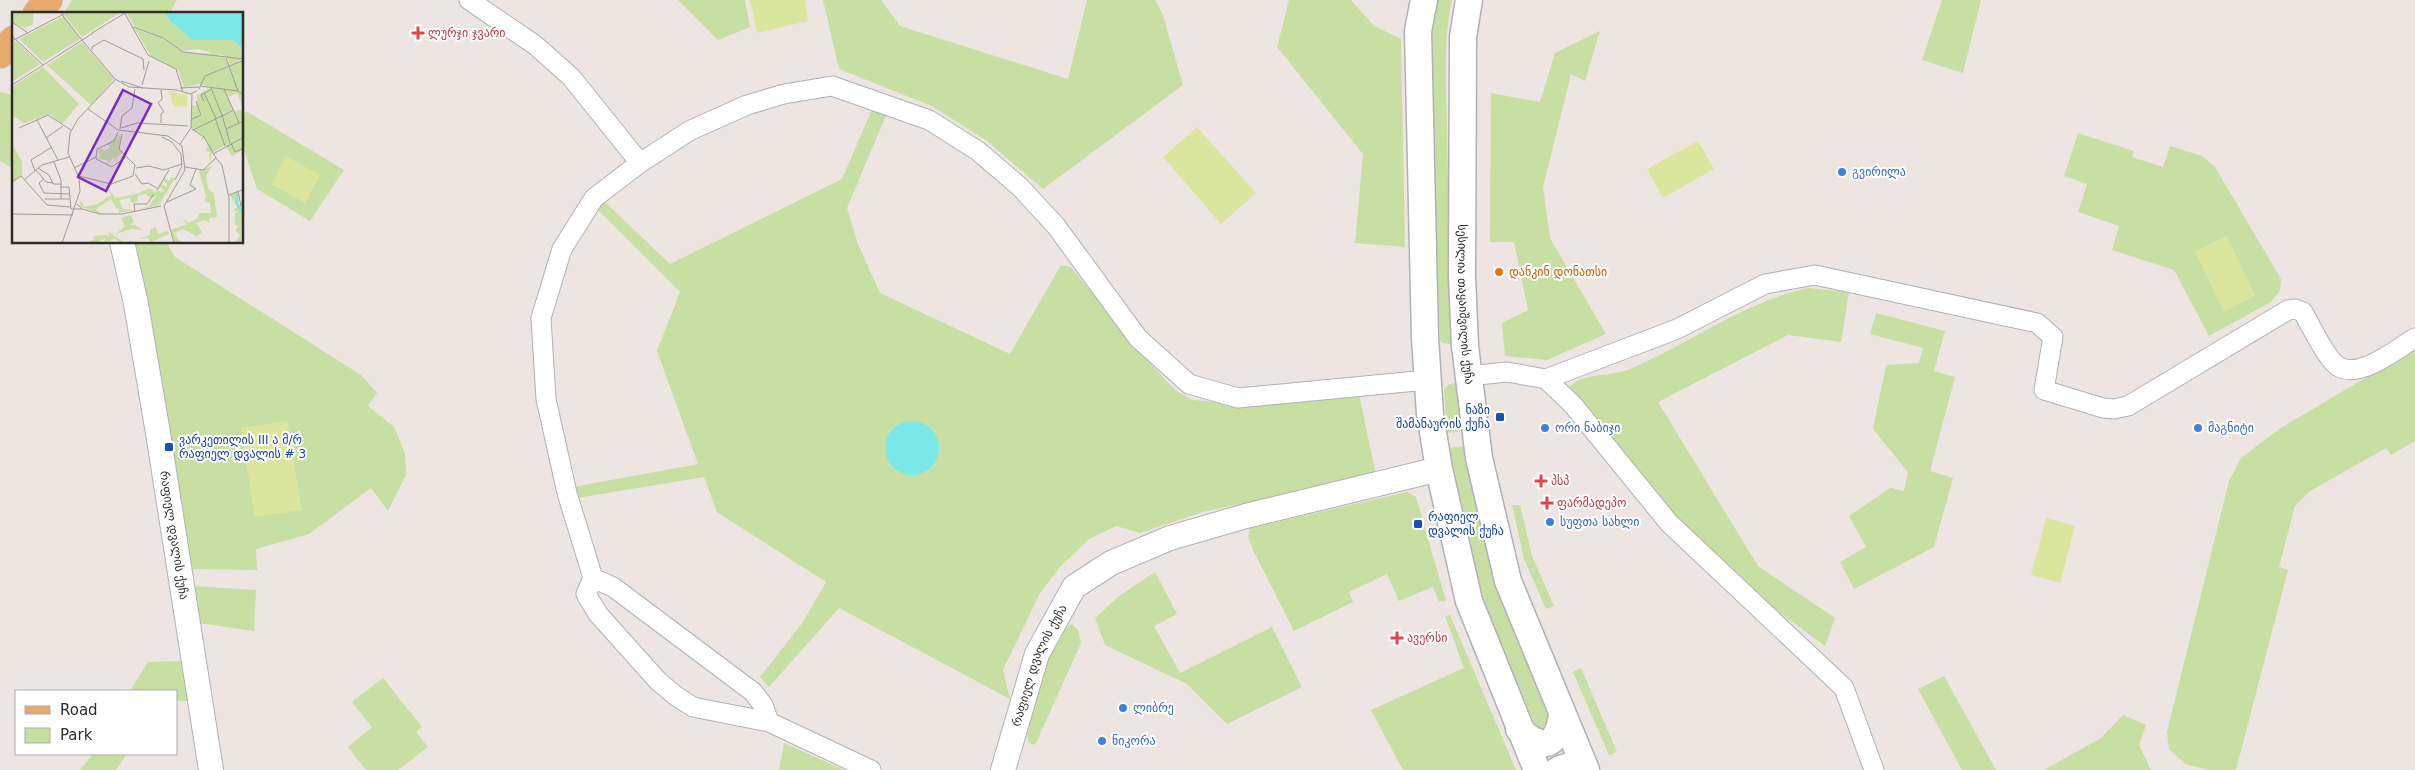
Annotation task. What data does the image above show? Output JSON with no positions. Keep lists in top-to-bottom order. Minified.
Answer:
{"streets":{"main road":["სესილია თაყაიშვილის ქუჩა"],"street":["რაფიელ დვალის ქუჩა"]},"places":{"health":["ლურჯი ჯვარი","პსპ","ფარმადეპო","ავერსი"],"other":["გვირილა","დანკინ დონათსი","ორი ნაბიჯი","მაგნიტი","სუფთა სახლი","ლიბრე","ნიკორა"],"transit":["ნაზი შამანაურის ქუჩა","ვარკეთილის III ა მ/რ რაფიელ დვალის # 3","რაფიელ დვალის ქუჩა"]},"legend":["Road","Park"]}
